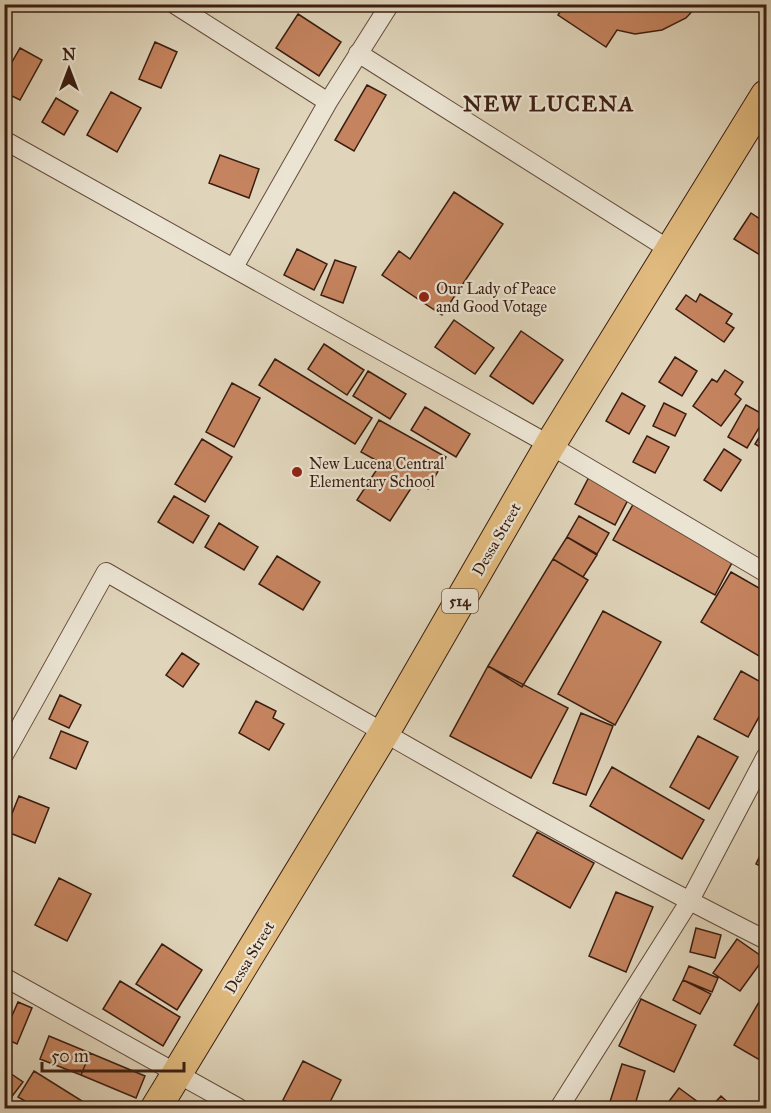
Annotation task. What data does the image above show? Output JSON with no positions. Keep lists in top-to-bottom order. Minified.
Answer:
{"streets":{"main road":["Dessa Street","514"]},"districts":["NEW LUCENA"],"places":["Our Lady of Peace and Good Votage","New Lucena Central Elementary School"],"scale_bar":"50 m","north":"top"}
